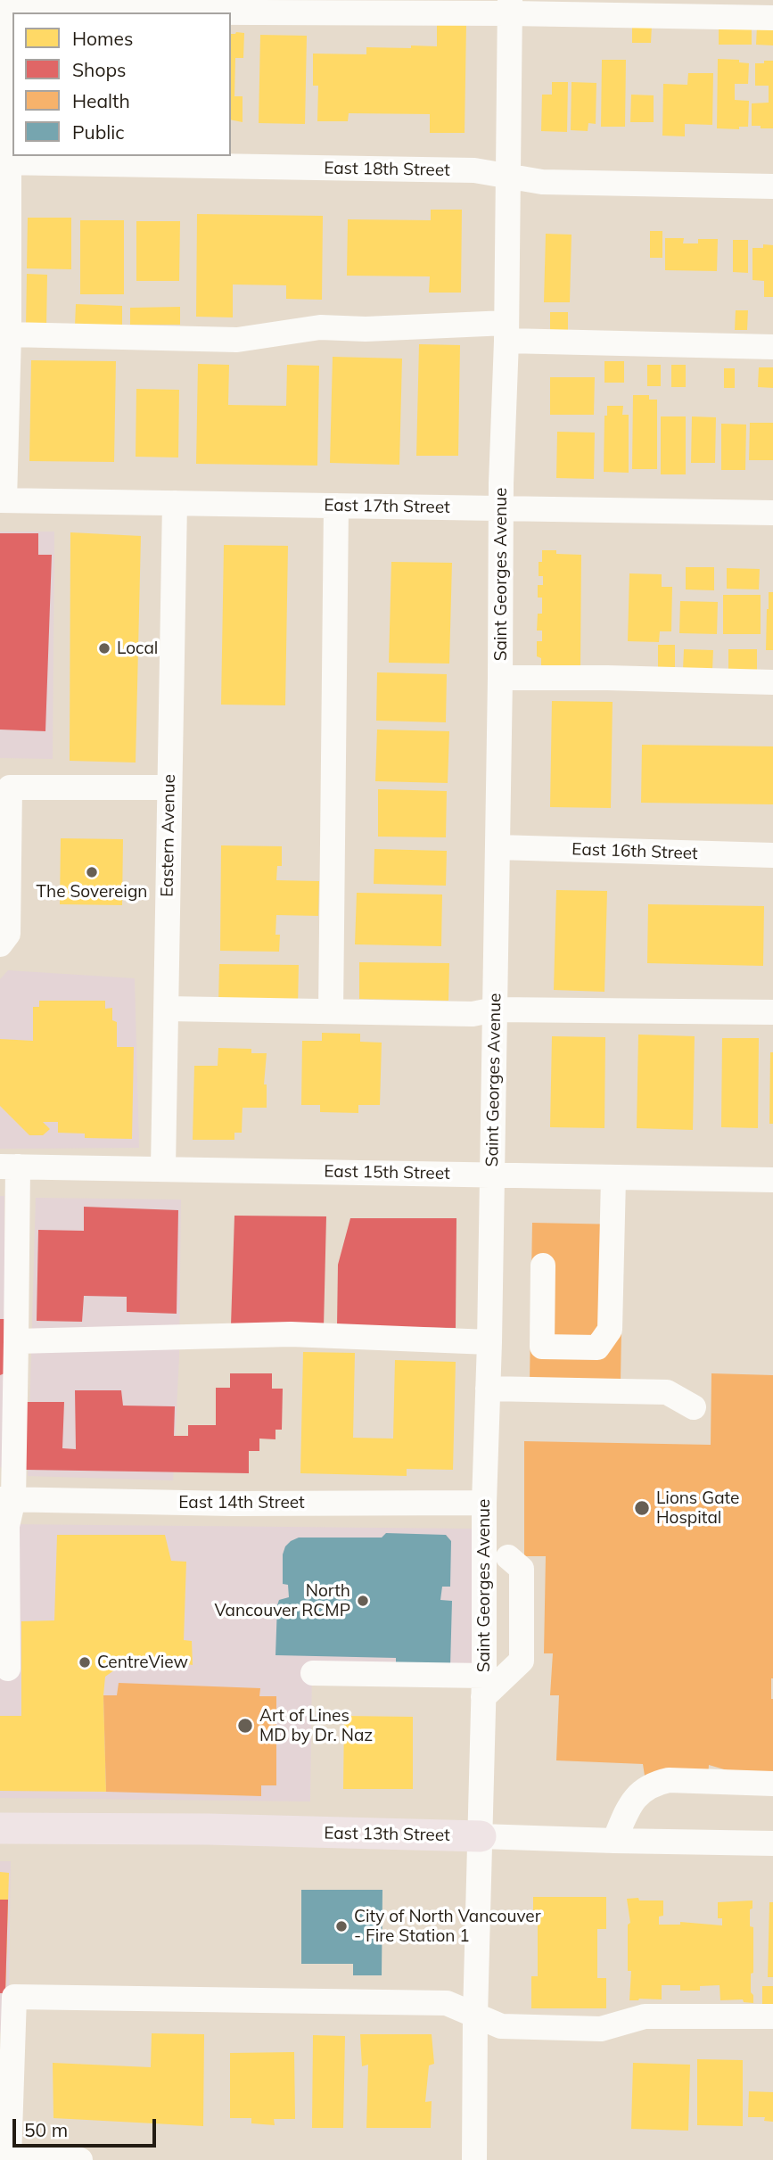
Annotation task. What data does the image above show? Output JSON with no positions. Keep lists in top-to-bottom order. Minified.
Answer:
{"streets":{"main road":["East 13th Street"],"street":["East 18th Street","East 17th Street","Saint Georges Avenue","Eastern Avenue","East 16th Street","East 15th Street","East 14th Street"]},"crossings":[["East 18th Street","Saint Georges Avenue"],["East 17th Street","Saint Georges Avenue"],["East 17th Street","Eastern Avenue"],["Saint Georges Avenue","East 16th Street"],["Saint Georges Avenue","East 15th Street"],["Saint Georges Avenue","East 14th Street"],["Saint Georges Avenue","East 13th Street"],["Eastern Avenue","East 15th Street"]],"places":["Local","The Sovereign","Lions Gate Hospital","North Vancouver RCMP","CentreView","Art of Lines MD by Dr. Naz","City of North Vancouver - Fire Station 1"],"legend":["Homes","Shops","Health","Public"],"scale_bar":"50 m"}
